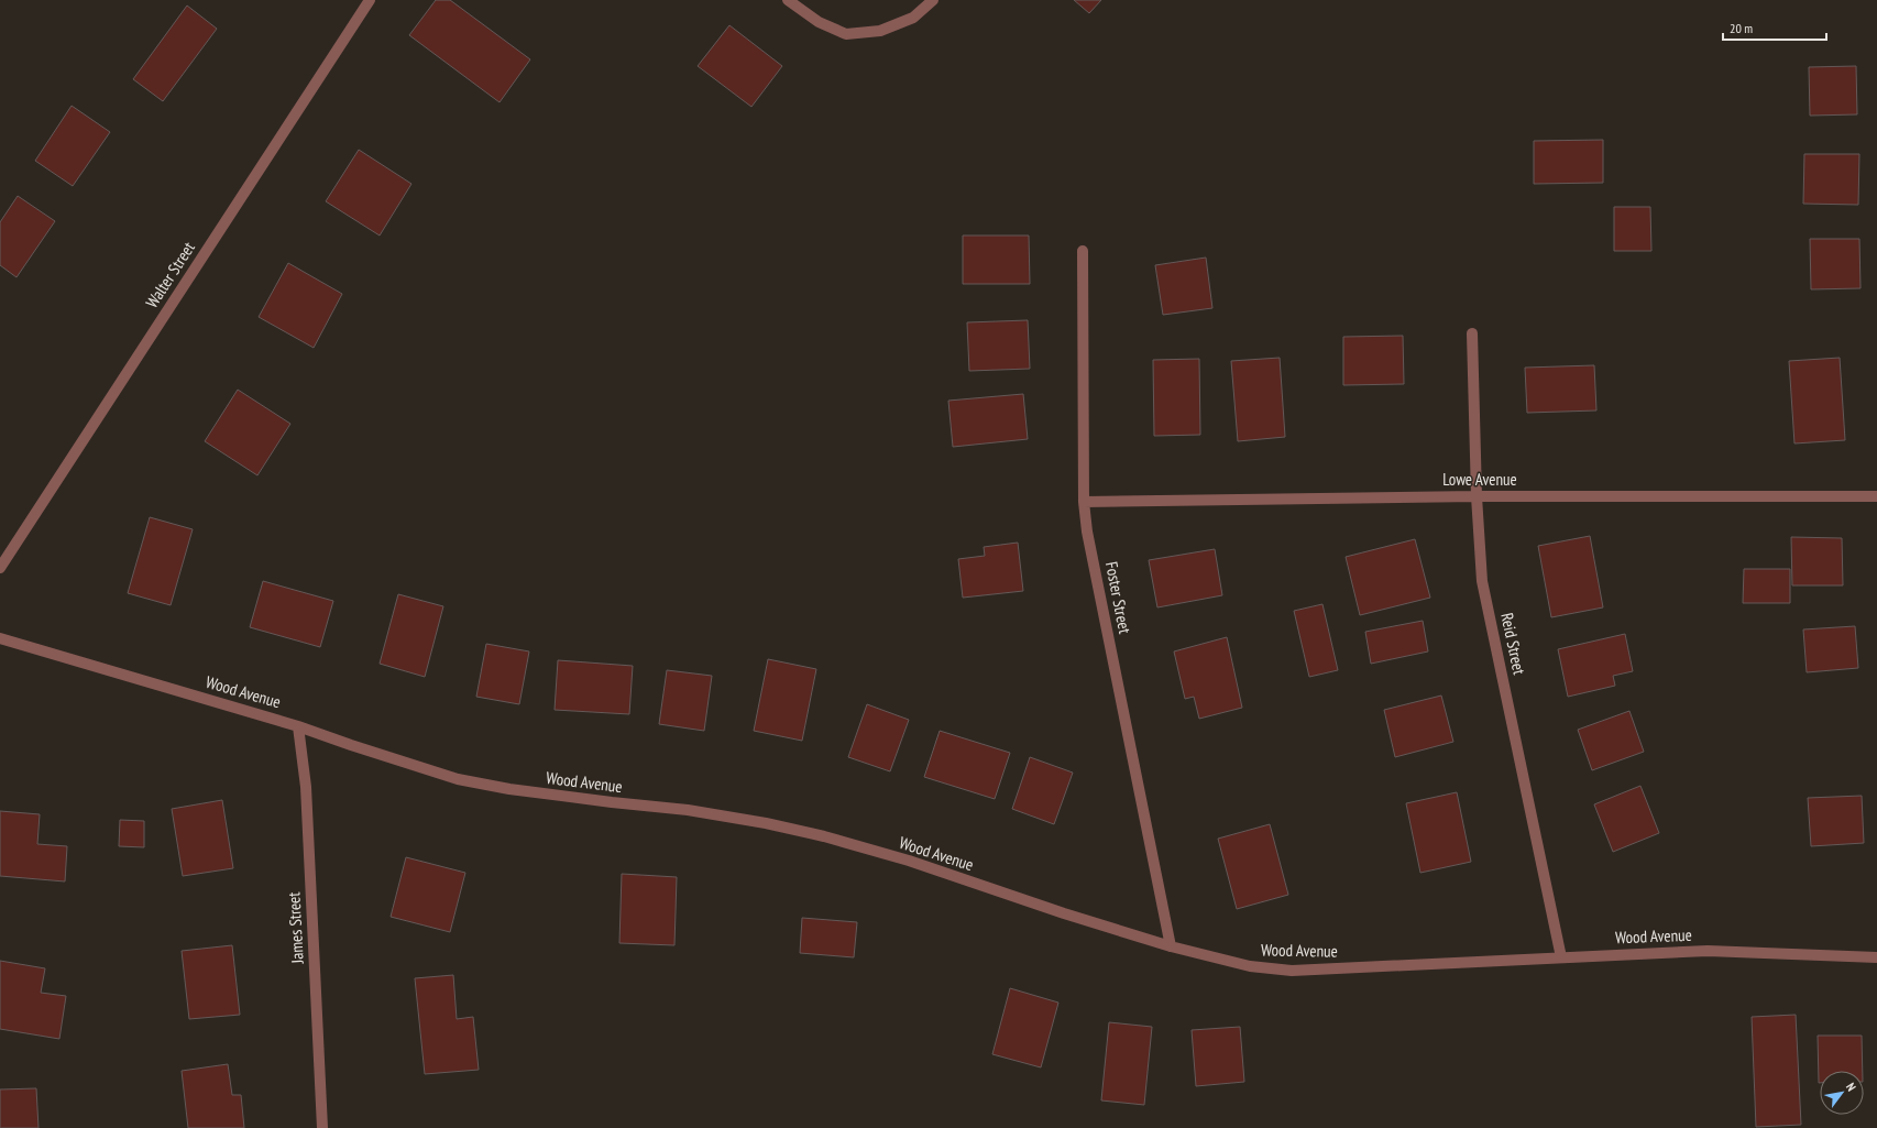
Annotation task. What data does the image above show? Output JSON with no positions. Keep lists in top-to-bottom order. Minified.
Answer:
{"streets":{"street":["Walter Street","Lowe Avenue","Foster Street","Reid Street","Wood Avenue","James Street"]},"crossings":[["Lowe Avenue","Foster Street"],["Lowe Avenue","Reid Street"],["Foster Street","Wood Avenue"],["Reid Street","Wood Avenue"],["Wood Avenue","James Street"]],"scale_bar":"20 m","north":"top right"}
